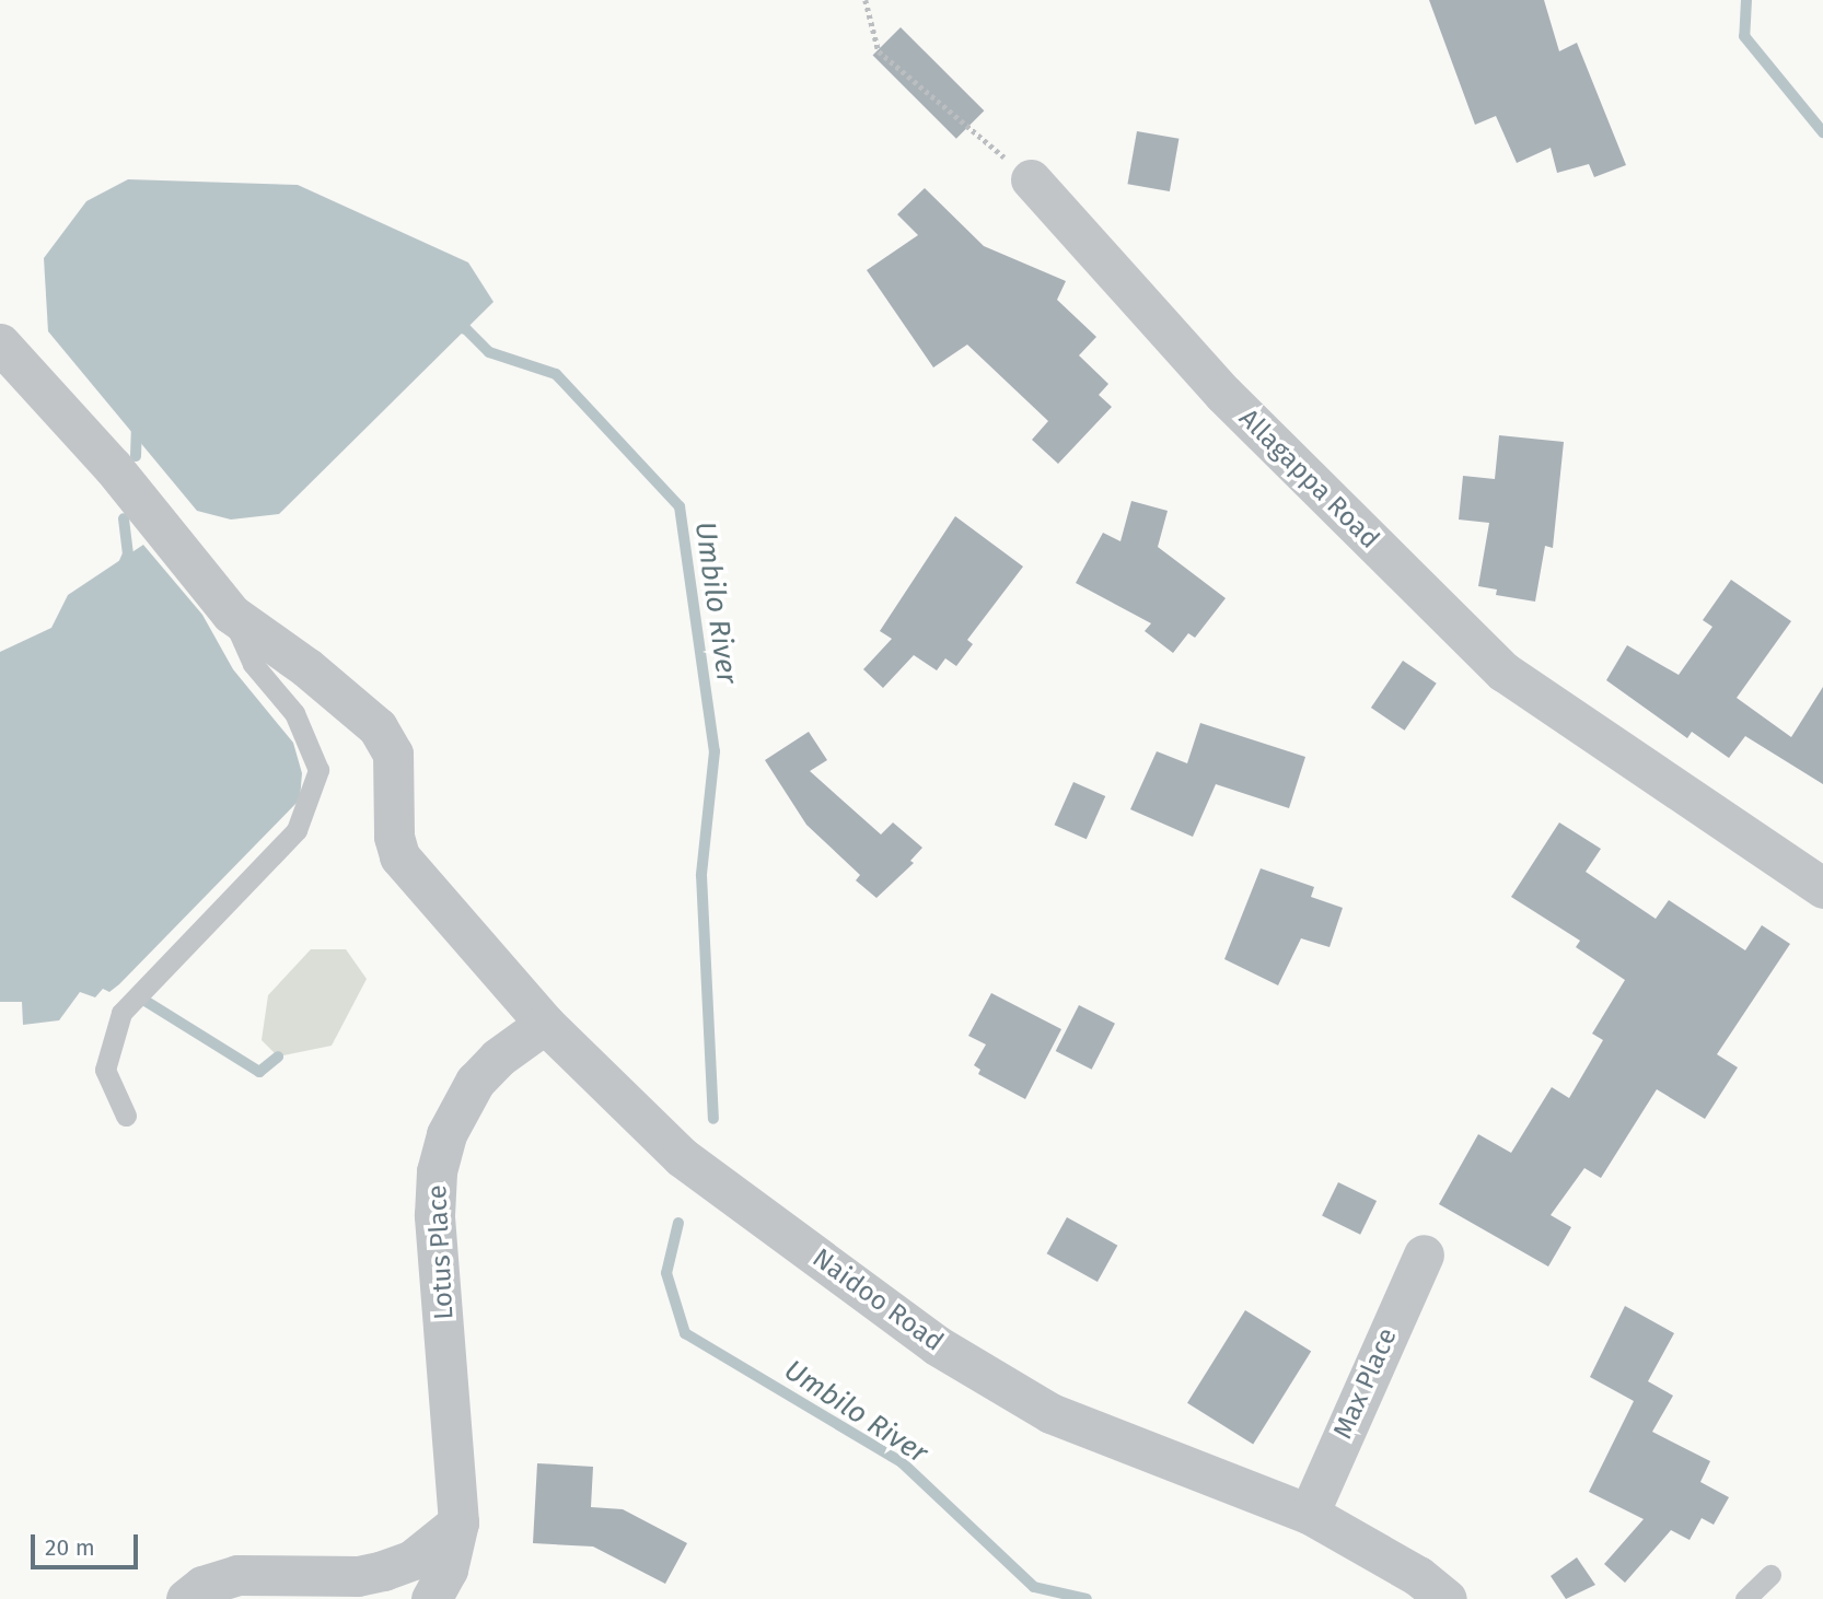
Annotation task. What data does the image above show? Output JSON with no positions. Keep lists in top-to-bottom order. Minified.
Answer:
{"streets":{"street":["Allagappa Road","Lotus Place","Naidoo Road","Max Place"]},"crossings":[["Lotus Place","Naidoo Road"],["Naidoo Road","Max Place"]],"water":["Umbilo River"],"scale_bar":"20 m"}
